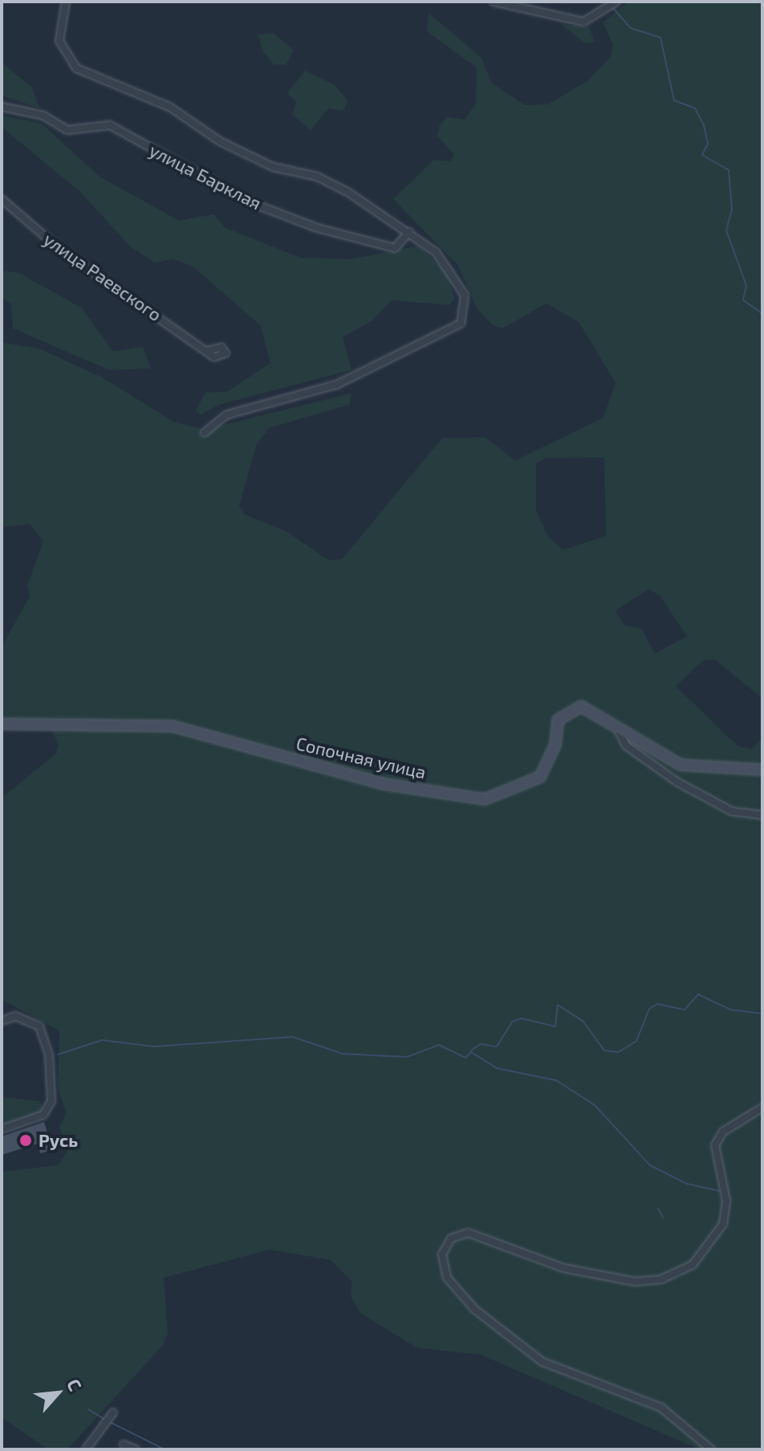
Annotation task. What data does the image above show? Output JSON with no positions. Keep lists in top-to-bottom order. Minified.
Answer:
{"streets":{"main road":["Сопочная улица"],"street":["улица Барклая","улица Раевского"]},"places":["Русь"],"north":"top right"}
